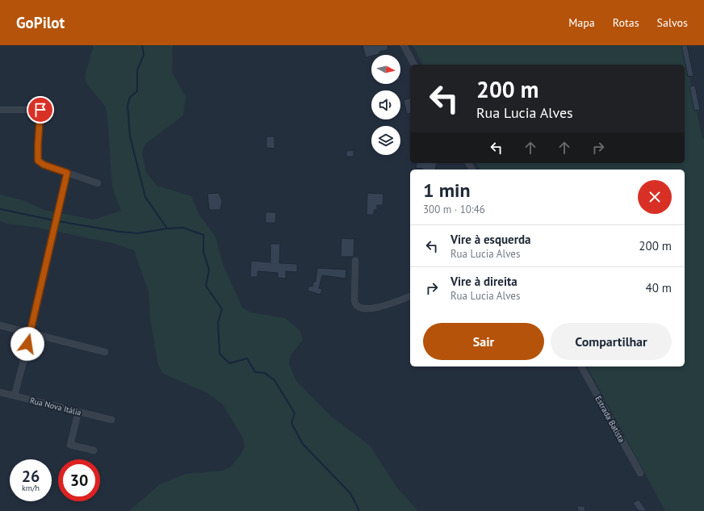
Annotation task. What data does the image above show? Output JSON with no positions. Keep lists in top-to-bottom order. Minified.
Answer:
{"streets":{"street":["Rua Nova Itália","Estrada Batista"]},"north":"right","page":{"header":"GoPilot","nav":["Mapa","Rotas","Salvos"],"turn":["200 m","Rua Lucia Alves"],"heading":["1 min","300 m · 10:46"],"list":[{"name":"Vire à esquerda","note":"Rua Lucia Alves","value":"200 m"},{"name":"Vire à direita","note":"Rua Lucia Alves","value":"40 m"}],"buttons":["Sair","Compartilhar"],"speed":"26 km/h","limit":"30"}}
